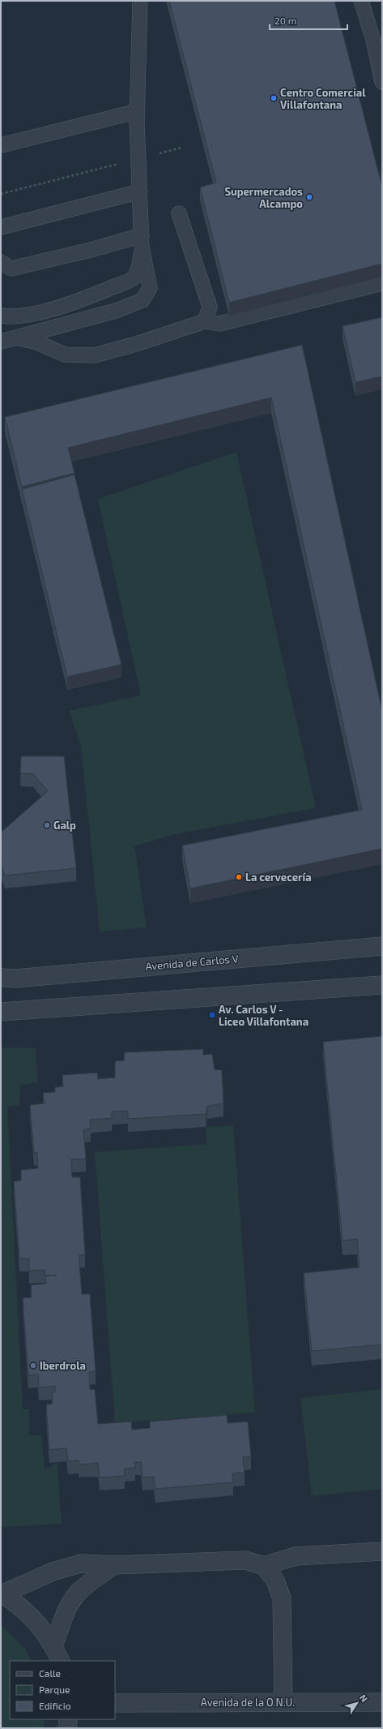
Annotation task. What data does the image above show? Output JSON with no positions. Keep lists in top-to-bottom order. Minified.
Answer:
{"streets":{"street":["Avenida de Carlos V","Avenida de la O.N.U."]},"places":{"other":["Centro Comercial Villafontana","Supermercados Alcampo","Galp","La cervecería","Iberdrola"],"transit":["Av. Carlos V - Liceo Villafontana"]},"legend":["Calle","Parque","Edificio"],"scale_bar":"20 m","north":"top right"}
